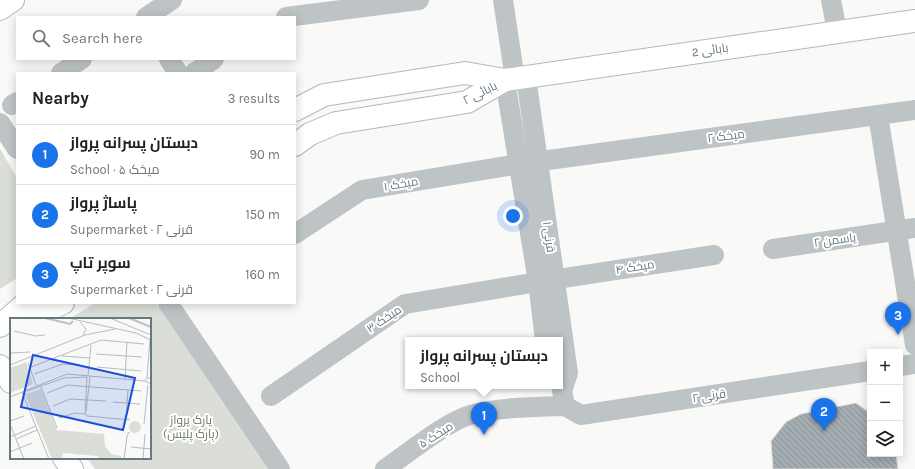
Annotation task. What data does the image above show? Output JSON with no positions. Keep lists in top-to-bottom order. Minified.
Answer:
{"streets":{"main road":["بابائی 2","بابائی ۲"],"street":["میخک ۲","میخک ۱","قرنی ۱","یاسمن ۲","میخک ۴","میخک ۳","قرنی ۲","میخک ۵"]},"crossings":[["بابائی 2","بابائی ۲"],["بابائی 2","قرنی ۱"],["بابائی ۲","قرنی ۱"],["میخک ۲","میخک ۱"],["میخک ۲","قرنی ۱"],["میخک ۱","قرنی ۱"],["قرنی ۱","میخک ۴"],["قرنی ۱","میخک ۳"],["قرنی ۱","قرنی ۲"],["قرنی ۱","میخک ۵"],["میخک ۴","میخک ۳"],["قرنی ۲","میخک ۵"]],"parks":["پارک پرواز (پارک پلیس)"],"page":{"search":"Search here","heading":["Nearby","3 results"],"list":[{"mark":"1","name":"دبستان پسرانه پرواز","note":"School · میخک ۵","value":"90 m"},{"mark":"2","name":"پاساژ پرواز","note":"Supermarket · قرنی ۲","value":"150 m"},{"mark":"3","name":"سوپر تاپ","note":"Supermarket · قرنی ۲","value":"160 m"}],"pins":["3","2","1"],"popup":["دبستان پسرانه پرواز","School"],"map_buttons":["+","−"]}}
